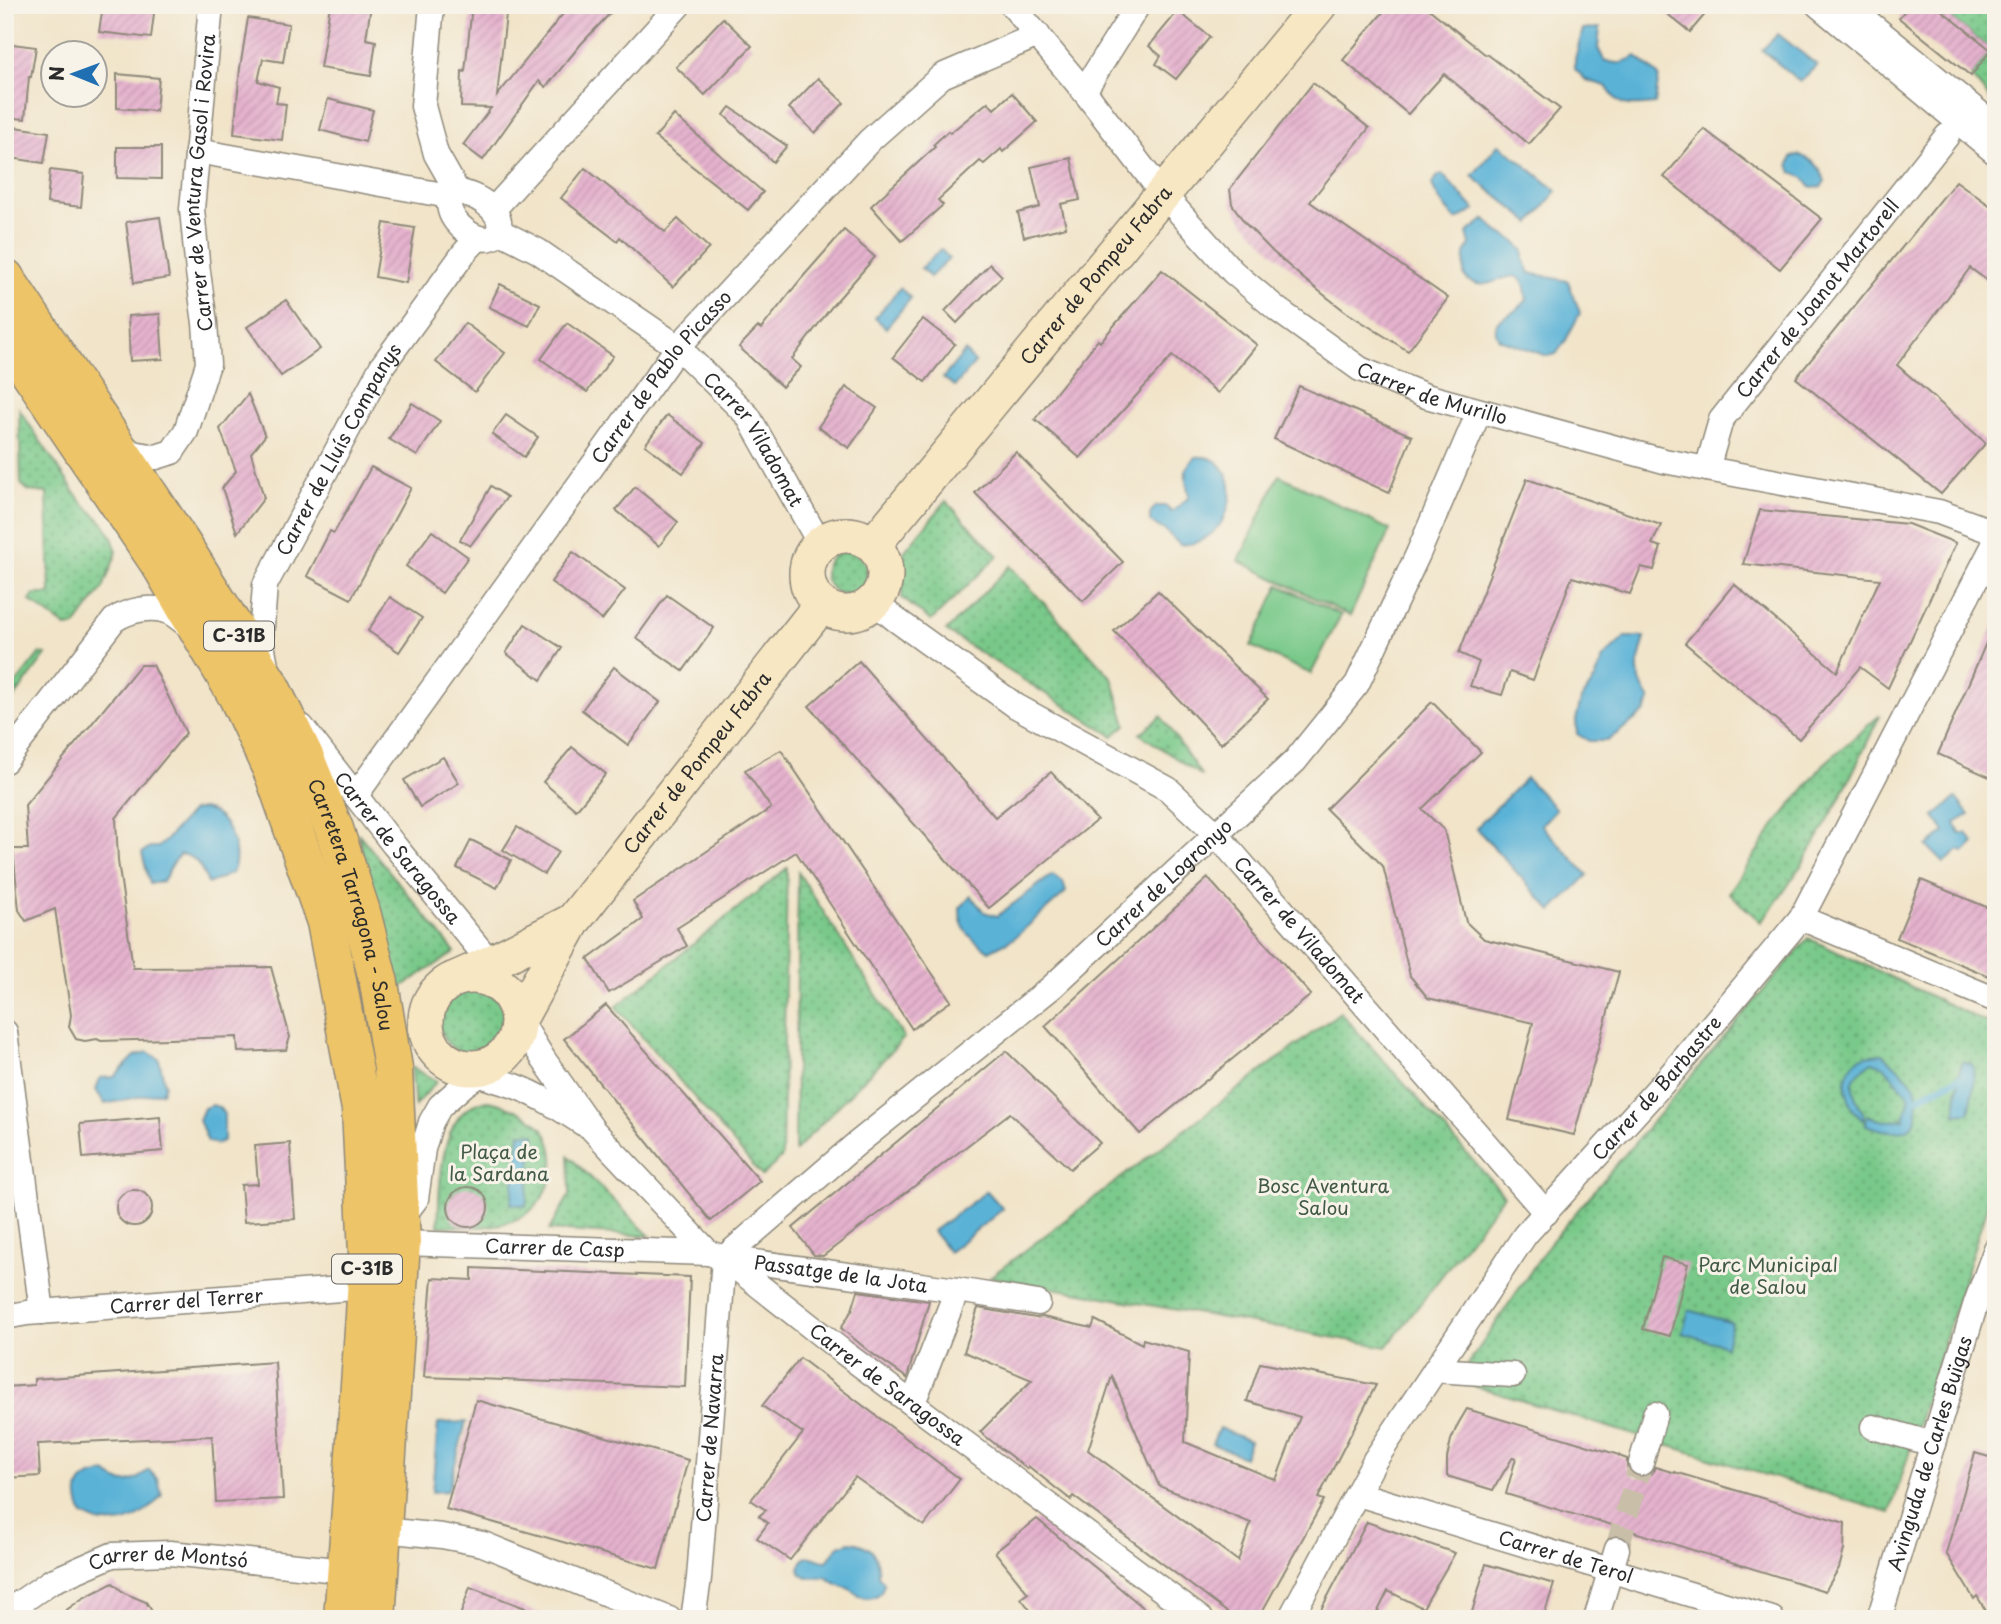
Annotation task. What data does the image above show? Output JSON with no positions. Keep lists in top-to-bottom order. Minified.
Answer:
{"streets":{"main road":["C-31B","Carretera Tarragona - Salou"],"street":["Carrer de Ventura Gasol i Rovira","Carrer de Pompeu Fabra","Carrer de Joanot Martorell","Carrer de Pablo Picasso","Carrer de Murillo","Carrer Viladomat","Carrer de Lluís Companys","Carrer de Saragossa","Carrer de Logronyo","Carrer de Viladomat","Carrer de Barbastre","Carrer de Casp","Passatge de la Jota","Carrer del Terrer","Carrer de Navarra","Avinguda de Carles Buïgas","Carrer de Terol","Carrer de Montsó"]},"crossings":[["Carrer de Ventura Gasol i Rovira","Carretera Tarragona - Salou"],["Carrer de Pompeu Fabra","Carrer de Murillo"],["Carrer de Pompeu Fabra","Carrer Viladomat"],["Carrer de Pompeu Fabra","Carrer de Saragossa"],["Carrer de Pompeu Fabra","Carretera Tarragona - Salou"],["Carrer de Pompeu Fabra","Carrer de Viladomat"],["Carrer de Joanot Martorell","Carrer de Murillo"],["Carrer de Pablo Picasso","Carrer de Murillo"],["Carrer de Pablo Picasso","Carrer Viladomat"],["Carrer de Pablo Picasso","Carrer de Saragossa"],["Carrer de Murillo","Carrer de Logronyo"],["Carrer Viladomat","Carrer de Lluís Companys"],["Carrer Viladomat","Carrer de Viladomat"],["Carrer de Lluís Companys","Carrer de Saragossa"],["Carrer de Lluís Companys","Carretera Tarragona - Salou"],["Carrer de Saragossa","Carrer de Logronyo"],["Carrer de Saragossa","Carretera Tarragona - Salou"],["Carrer de Saragossa","Carrer de Casp"],["Carrer de Saragossa","Passatge de la Jota"],["Carrer de Saragossa","Carrer de Navarra"],["Carrer de Logronyo","Carrer de Viladomat"],["Carrer de Logronyo","Carrer de Casp"],["Carrer de Logronyo","Passatge de la Jota"],["Carrer de Logronyo","Carrer de Navarra"],["Carretera Tarragona - Salou","Carrer de Casp"],["Carretera Tarragona - Salou","Carrer del Terrer"],["Carretera Tarragona - Salou","Carrer de Montsó"],["Carrer de Viladomat","Carrer de Barbastre"],["Carrer de Barbastre","Carrer de Terol"],["Carrer de Casp","Passatge de la Jota"],["Carrer de Casp","Carrer de Navarra"],["Passatge de la Jota","Carrer de Navarra"]],"parks":["Plaça de la Sardana","Bosc Aventura Salou","Parc Municipal de Salou"],"north":"left"}
